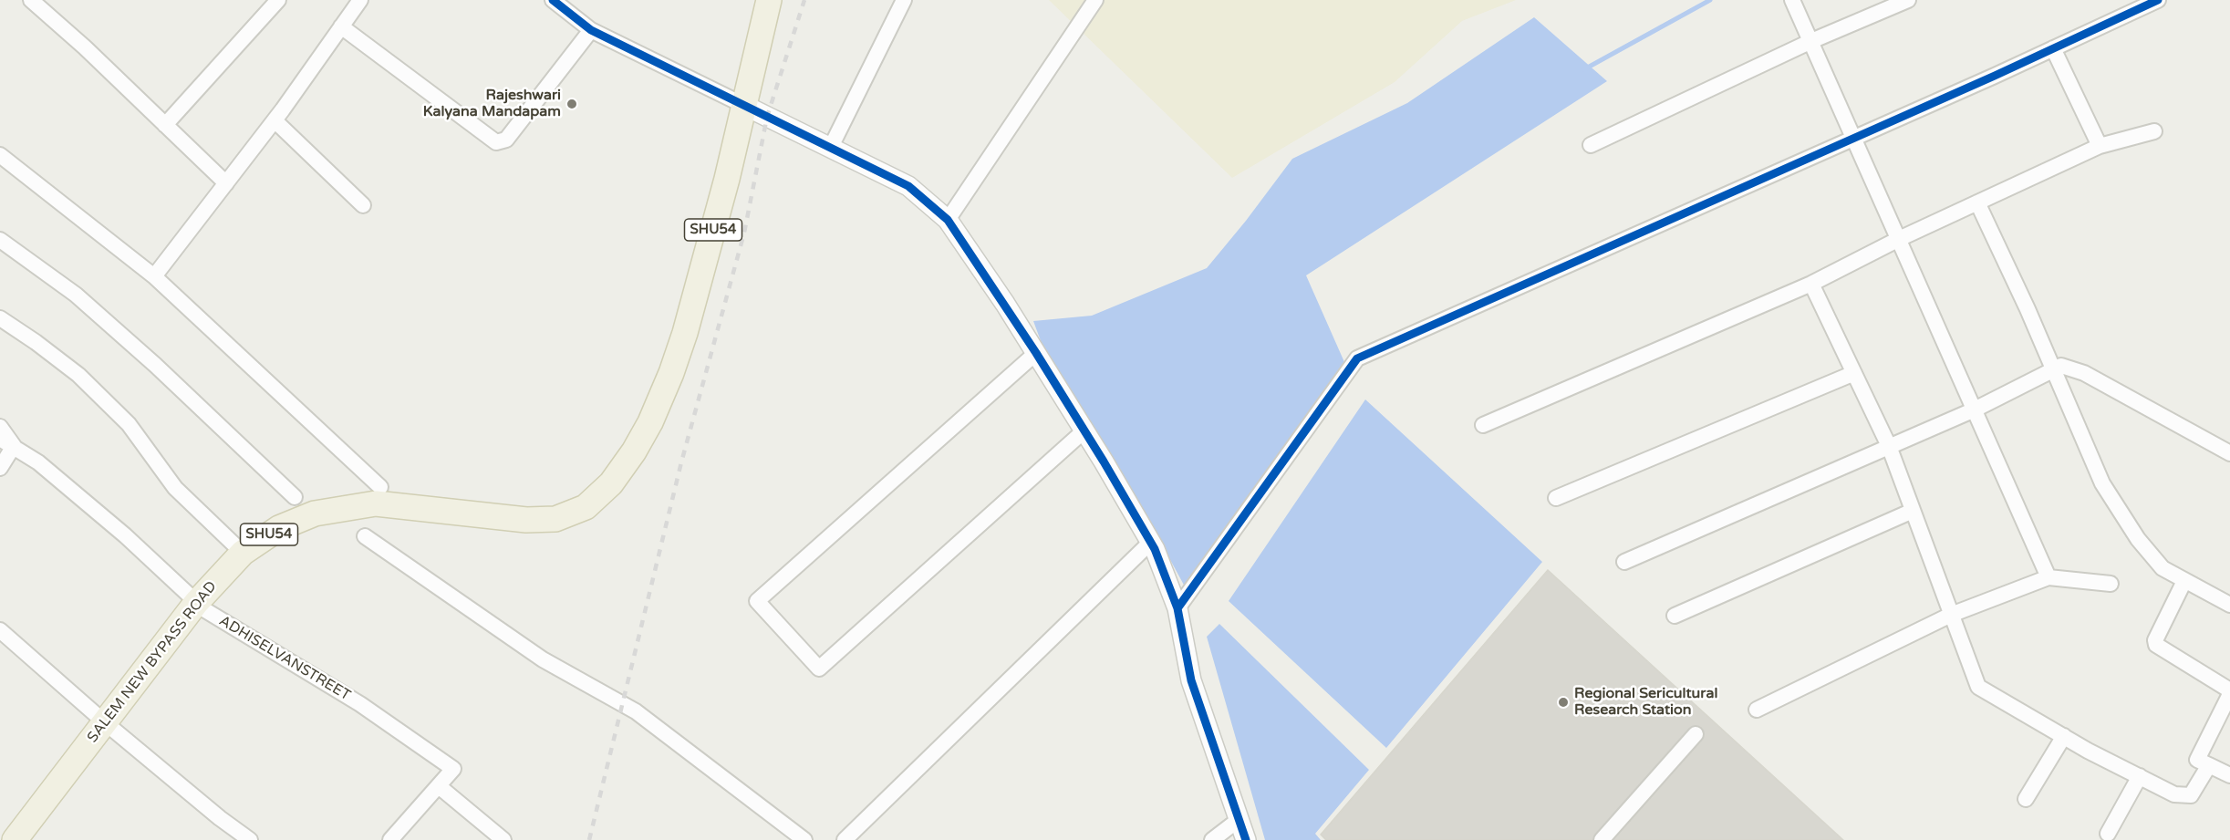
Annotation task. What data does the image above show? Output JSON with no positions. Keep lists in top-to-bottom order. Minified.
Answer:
{"streets":{"main road":["SHU54","SALEM NEW BYPASS ROAD"],"street":["ADHISELVANSTREET"]},"crossings":[["ADHISELVANSTREET","SALEM NEW BYPASS ROAD"]],"places":["Rajeshwari Kalyana Mandapam","Regional Sericultural Research Station"]}
